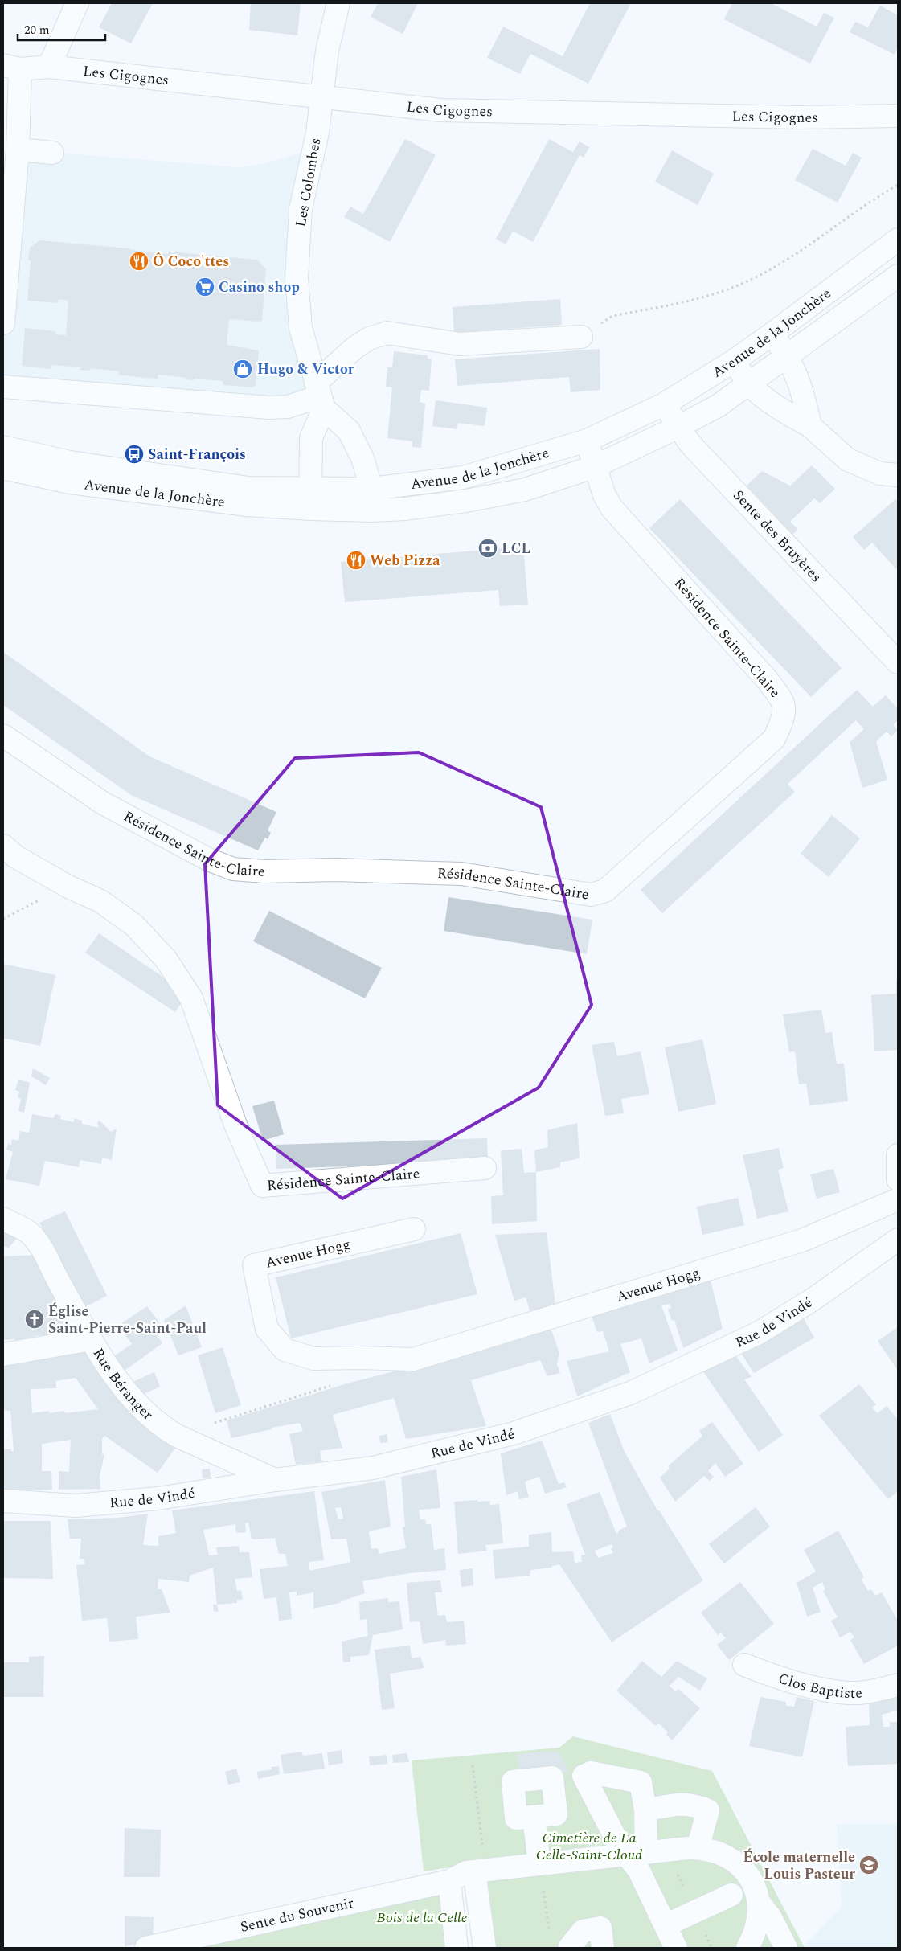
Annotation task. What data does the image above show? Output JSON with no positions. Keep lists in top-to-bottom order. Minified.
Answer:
{"streets":{"street":["Les Cigognes","Les Colombes","Avenue de la Jonchère","Sente des Bruyères","Résidence Sainte-Claire","Avenue Hogg","Rue de Vindé","Rue Béranger","Clos Baptiste","Sente du Souvenir"]},"crossings":[["Les Cigognes","Les Colombes"],["Avenue de la Jonchère","Sente des Bruyères"],["Avenue de la Jonchère","Résidence Sainte-Claire"],["Rue de Vindé","Rue Béranger"]],"parks":["Cimetière de La Celle-Saint-Cloud","Bois de la Celle"],"places":{"restaurant":["Ô Coco'ttes","Web Pizza"],"supermarket":["Casino shop"],"shop":["Hugo & Victor"],"bus stop":["Saint-François"],"bank":["LCL"],"church":["Église Saint-Pierre-Saint-Paul"],"school or university":["École maternelle Louis Pasteur"]},"scale_bar":"20 m"}
